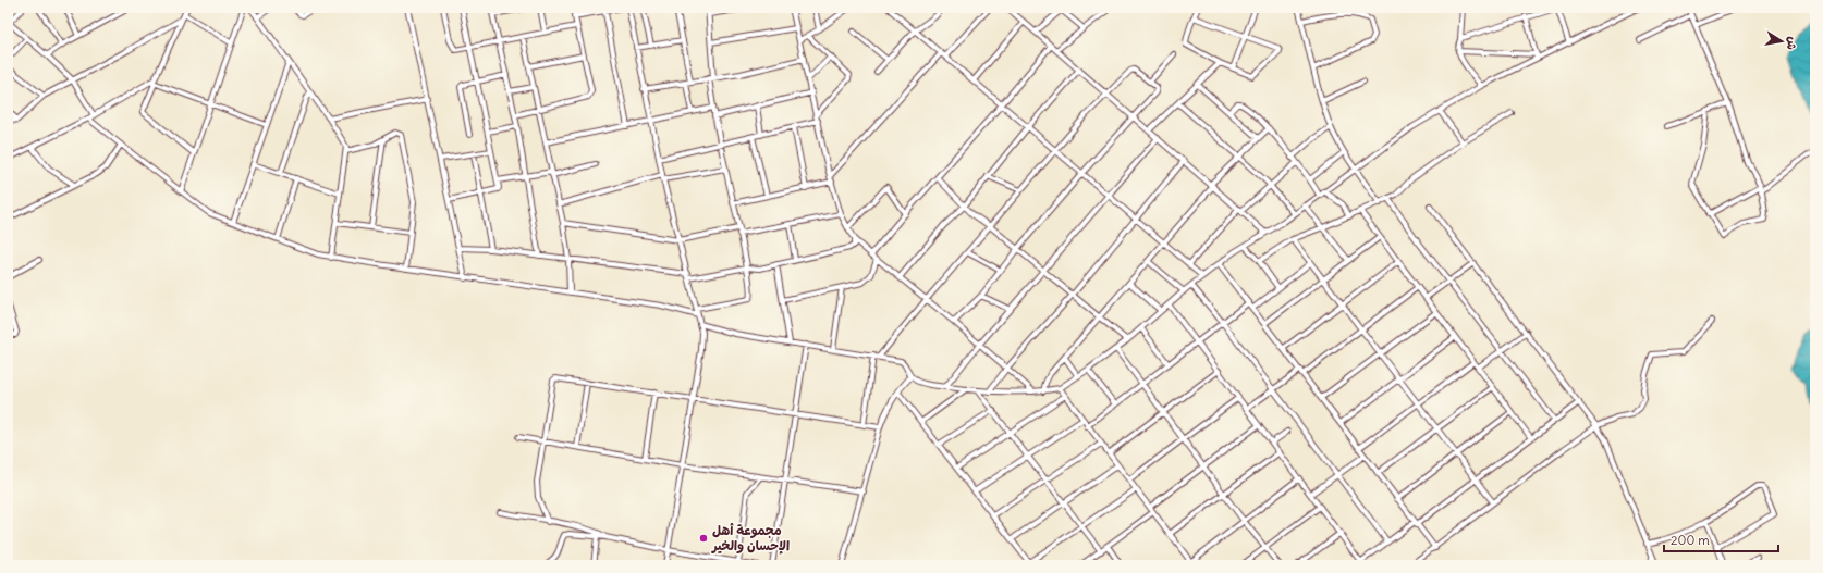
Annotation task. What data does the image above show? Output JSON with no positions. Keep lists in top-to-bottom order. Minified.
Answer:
{"places":["مجموعة أهل الإحسان والخير"],"scale_bar":"200 m","north":"right"}
